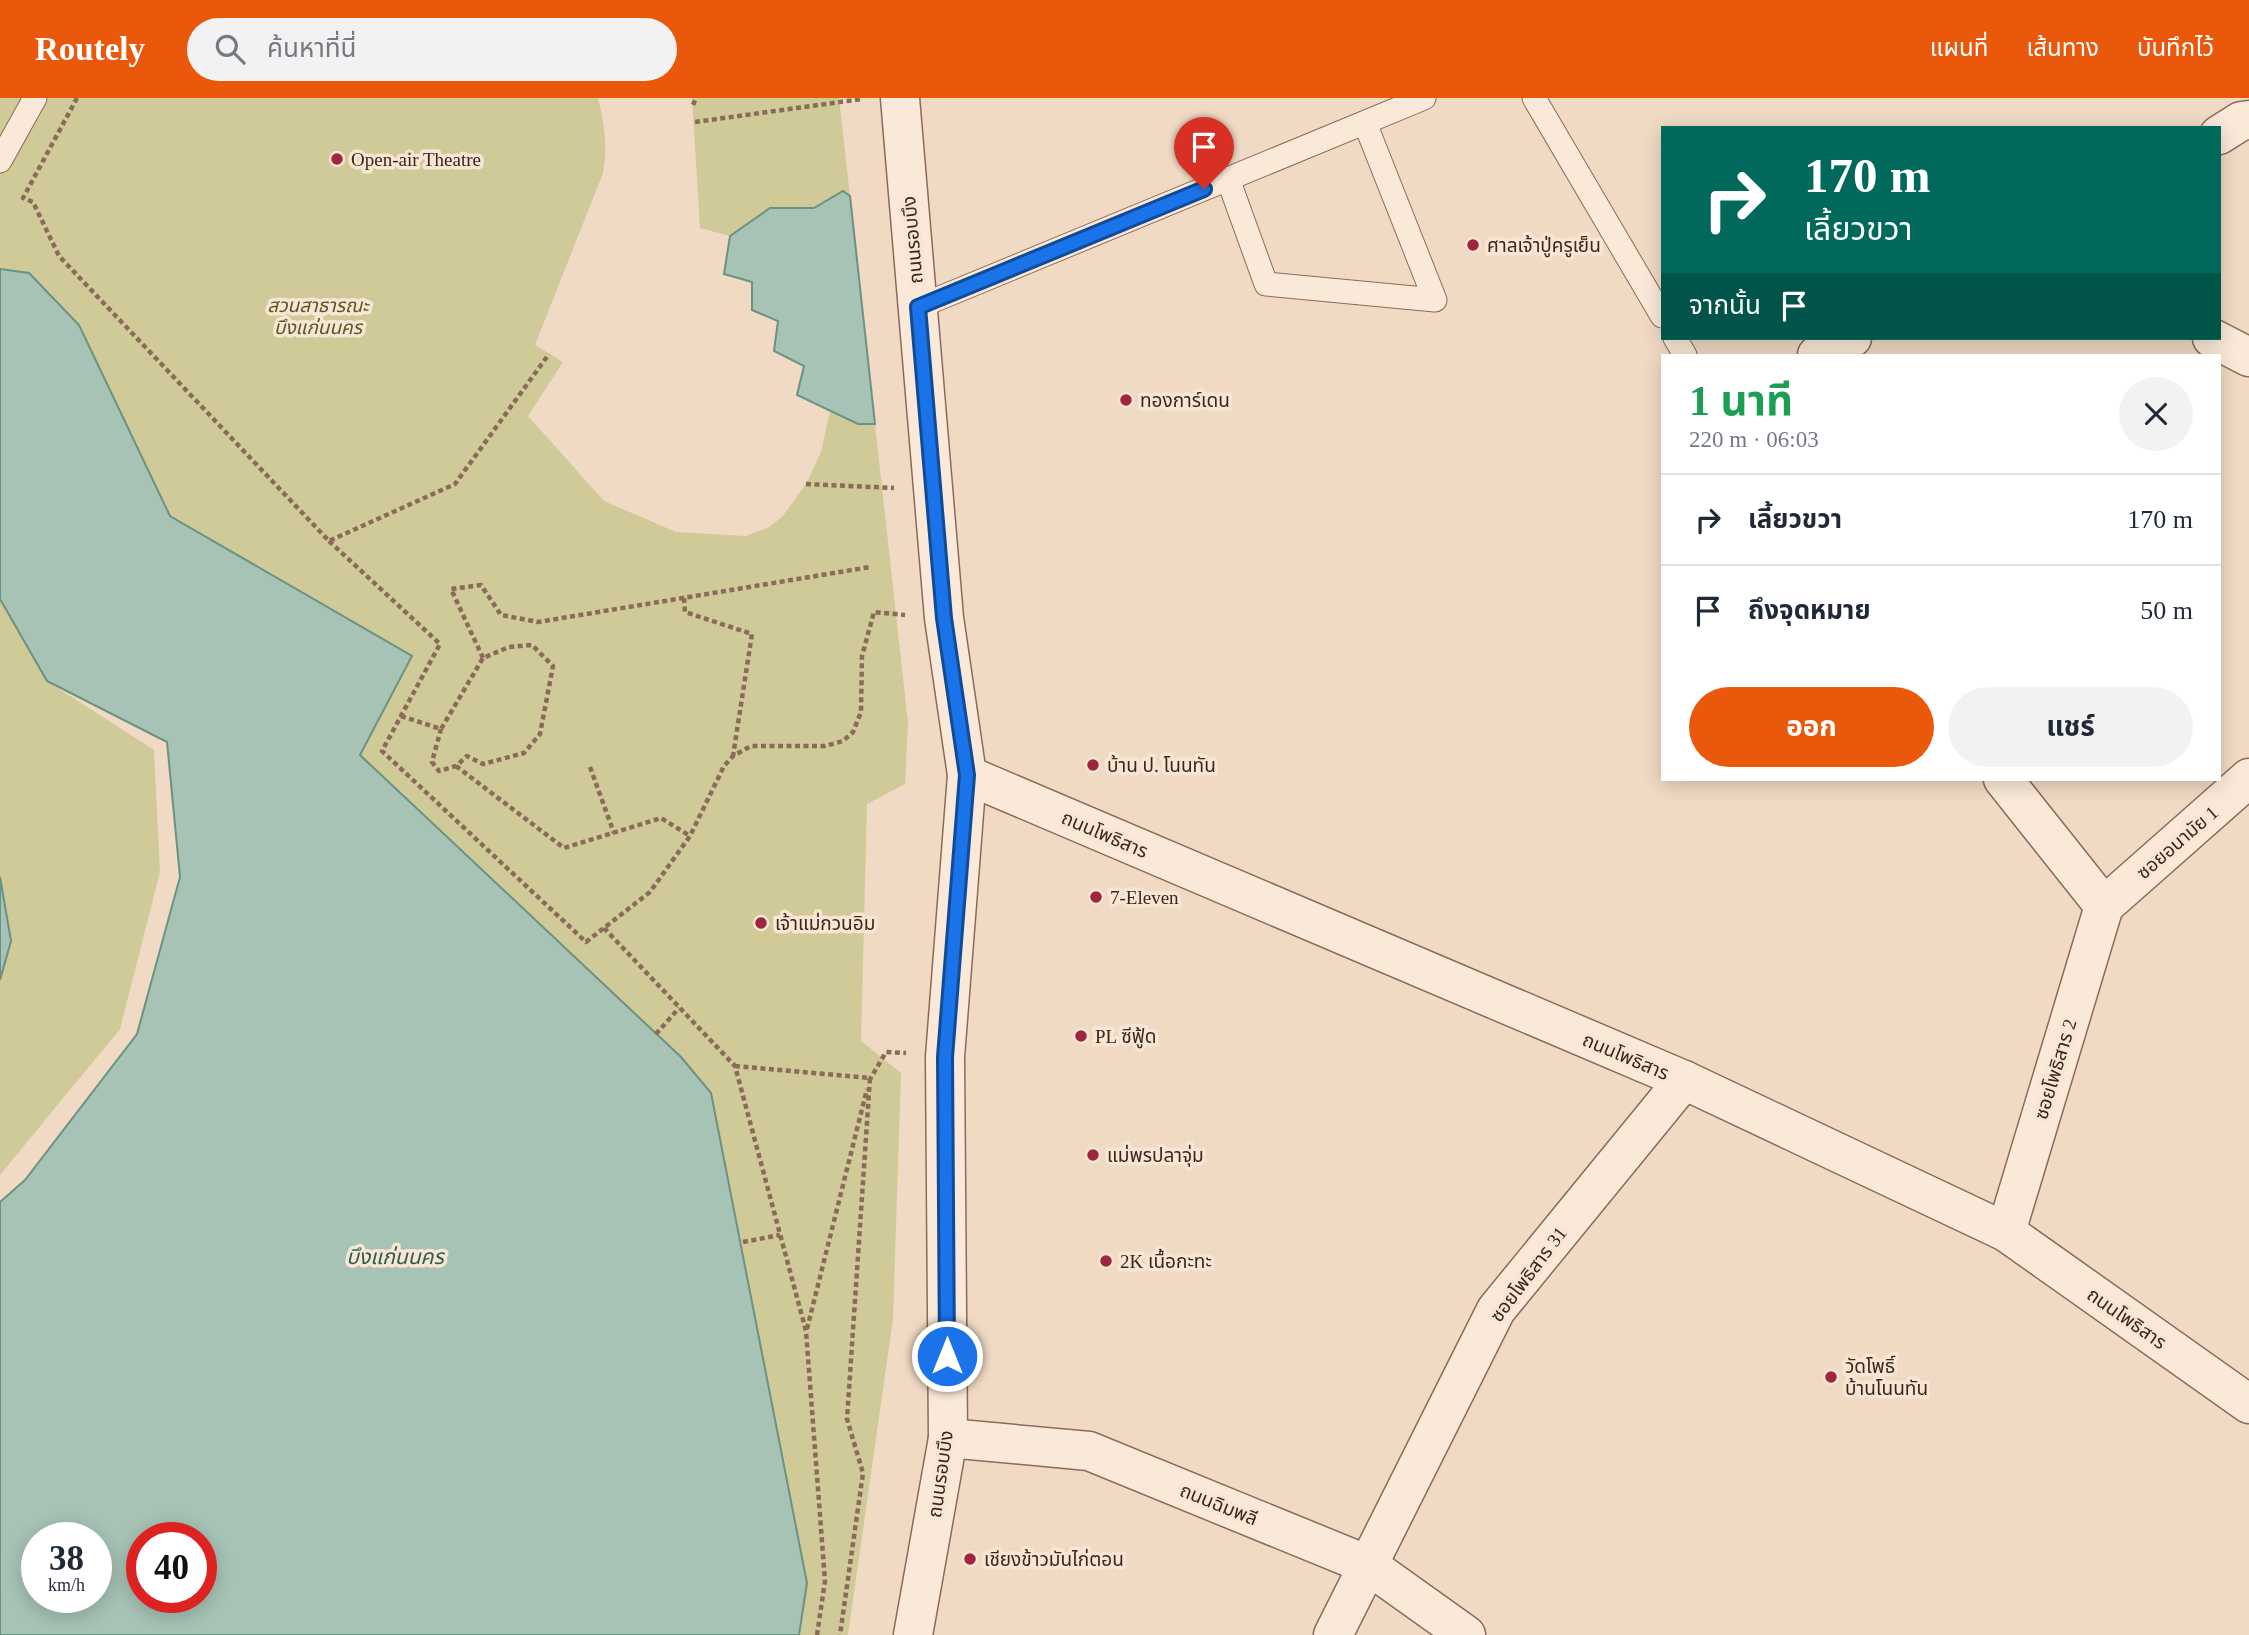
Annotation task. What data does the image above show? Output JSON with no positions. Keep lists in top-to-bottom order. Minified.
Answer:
{"streets":{"street":["ถนนรอบบึง","ถนนโพธิสาร","ซอยอนามัย 1","ซอยโพธิสาร 2","ซอยโพธิสาร 31","ถนนฉิมพลี"]},"crossings":[["ถนนรอบบึง","ถนนโพธิสาร"],["ถนนรอบบึง","ถนนฉิมพลี"],["ถนนโพธิสาร","ซอยโพธิสาร 2"],["ถนนโพธิสาร","ซอยโพธิสาร 31"],["ซอยอนามัย 1","ซอยโพธิสาร 2"],["ซอยโพธิสาร 31","ถนนฉิมพลี"]],"water":["บึงแก่นนคร"],"parks":["สวนสาธารณะ บึงแก่นนคร"],"places":["Open-air Theatre","ศาลเจ้าปู่ครูเย็น","ทองการ์เดน","บ้าน ป. โนนทัน","7-Eleven","เจ้าแม่กวนอิม","PL ซีฟู้ด","แม่พรปลาจุ่ม","2K เนื้อกะทะ","วัดโพธิ์ บ้านโนนทัน","เชียงข้าวมันไก่ตอน"],"page":{"header":"Routely","search":"ค้นหาที่นี่","nav":["แผนที่","เส้นทาง","บันทึกไว้"],"turn":["170 m","เลี้ยวขวา"],"then":"จากนั้น","heading":["1 นาที","220 m · 06:03"],"list":[{"name":"เลี้ยวขวา","value":"170 m"},{"name":"ถึงจุดหมาย","value":"50 m"}],"buttons":["ออก","แชร์"],"speed":"38 km/h","limit":"40"}}
